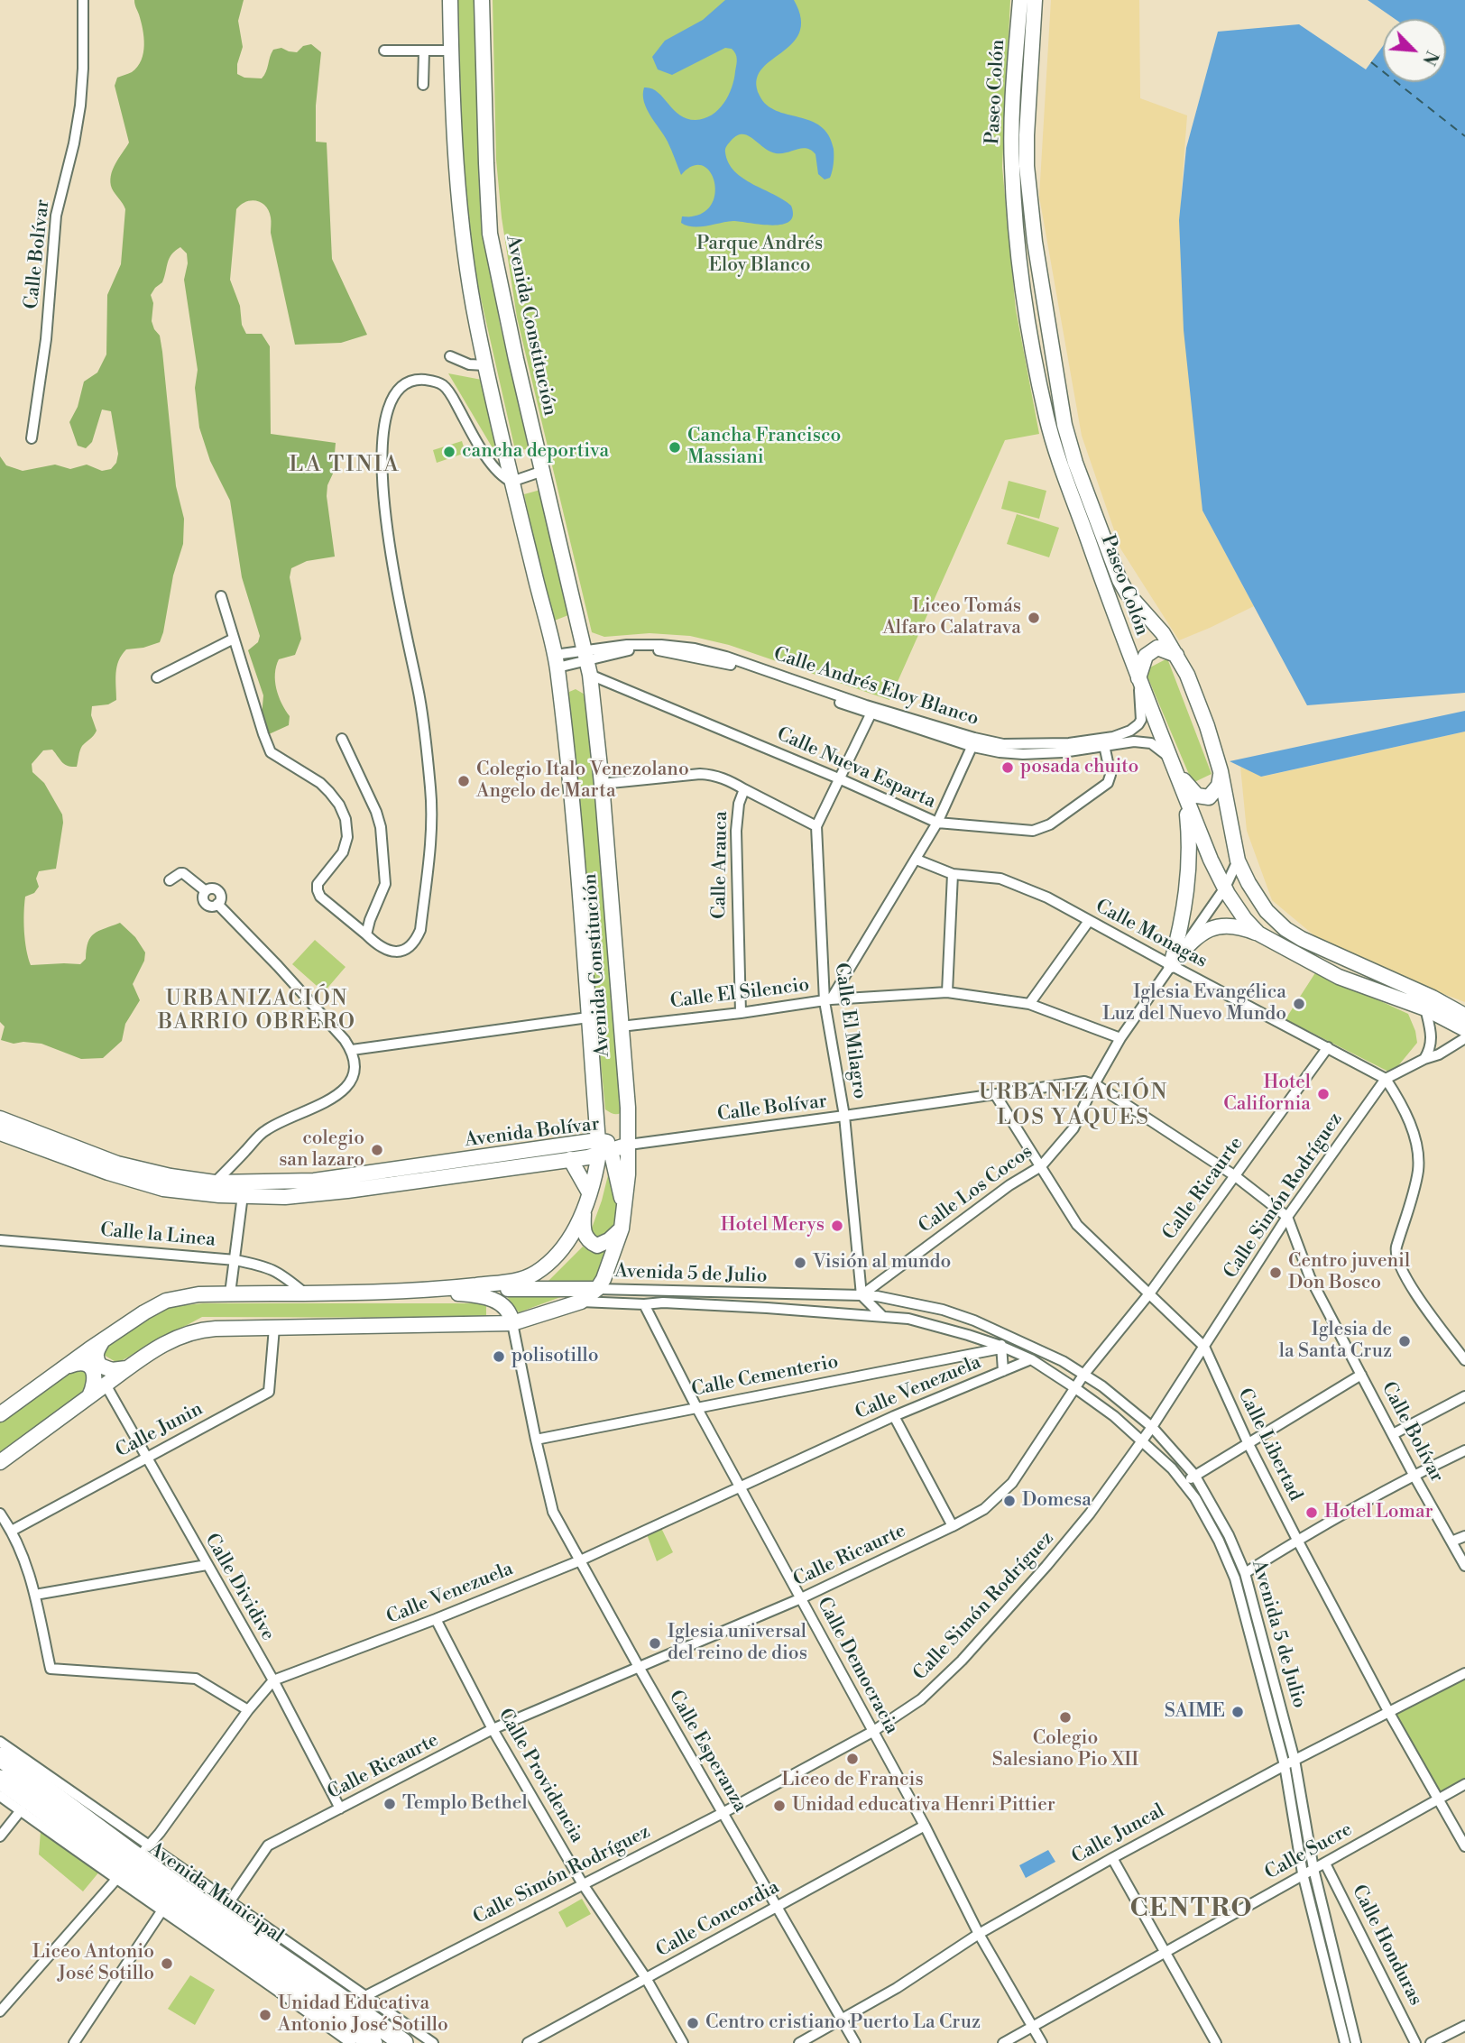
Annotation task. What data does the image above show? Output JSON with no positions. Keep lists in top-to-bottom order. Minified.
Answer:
{"streets":{"highway":["Avenida Municipal"],"main road":["Paseo Colón","Avenida Constitución","Avenida Bolívar"],"street":["Calle Bolívar","Calle Andrés Eloy Blanco","Calle Nueva Esparta","Calle Arauca","Calle Monagas","Calle El Silencio","Calle El Milagro","Calle Ricaurte","Calle Los Cocos","Calle Simón Rodríguez","Calle la Linea","Avenida 5 de Julio","Calle Cementerio","Calle Venezuela","Calle Junin","Calle Libertad","Calle Dividive","Calle Democracia","Calle Esperanza","Calle Providencia","Calle Juncal","Calle Sucre","Calle Concordia","Calle Honduras"]},"crossings":[["Paseo Colón","Calle Andrés Eloy Blanco"],["Paseo Colón","Calle Los Cocos"],["Calle Bolívar","Avenida Constitución"],["Calle Bolívar","Calle El Milagro"],["Calle Bolívar","Avenida Bolívar"],["Calle Bolívar","Calle Los Cocos"],["Calle Bolívar","Calle Simón Rodríguez"],["Calle Bolívar","Calle Libertad"],["Avenida Constitución","Calle Andrés Eloy Blanco"],["Avenida Constitución","Calle Nueva Esparta"],["Avenida Constitución","Calle Arauca"],["Avenida Constitución","Calle El Silencio"],["Avenida Constitución","Avenida Bolívar"],["Avenida Constitución","Calle la Linea"],["Avenida Constitución","Avenida 5 de Julio"],["Avenida Constitución","Calle Junin"],["Avenida Constitución","Calle Dividive"],["Avenida Constitución","Calle Esperanza"],["Calle Andrés Eloy Blanco","Calle Nueva Esparta"],["Calle Arauca","Calle El Silencio"],["Calle Monagas","Calle Ricaurte"],["Calle Monagas","Calle Los Cocos"],["Calle Monagas","Calle Simón Rodríguez"],["Calle El Silencio","Calle El Milagro"],["Calle El Silencio","Calle Los Cocos"],["Calle El Milagro","Calle Los Cocos"],["Calle El Milagro","Avenida 5 de Julio"],["Calle Ricaurte","Avenida 5 de Julio"],["Calle Ricaurte","Calle Libertad"],["Calle Ricaurte","Calle Dividive"],["Calle Ricaurte","Calle Democracia"],["Calle Ricaurte","Calle Esperanza"],["Calle Ricaurte","Calle Providencia"],["Calle Ricaurte","Avenida Municipal"],["Calle Los Cocos","Avenida 5 de Julio"],["Calle Los Cocos","Calle Libertad"],["Calle Simón Rodríguez","Avenida 5 de Julio"],["Calle Simón Rodríguez","Calle Libertad"],["Calle Simón Rodríguez","Calle Democracia"],["Calle Simón Rodríguez","Calle Esperanza"],["Calle Simón Rodríguez","Calle Providencia"],["Calle Simón Rodríguez","Avenida Municipal"],["Avenida 5 de Julio","Calle Cementerio"],["Avenida 5 de Julio","Calle Venezuela"],["Avenida 5 de Julio","Calle Democracia"],["Avenida 5 de Julio","Calle Juncal"],["Avenida 5 de Julio","Calle Sucre"],["Calle Cementerio","Calle Democracia"],["Calle Cementerio","Calle Esperanza"],["Calle Venezuela","Calle Dividive"],["Calle Venezuela","Calle Democracia"],["Calle Venezuela","Calle Esperanza"],["Calle Venezuela","Calle Providencia"],["Calle Venezuela","Avenida Municipal"],["Calle Junin","Calle Dividive"],["Calle Libertad","Calle Juncal"],["Calle Libertad","Calle Sucre"],["Calle Democracia","Calle Juncal"],["Calle Democracia","Calle Sucre"],["Calle Democracia","Calle Concordia"],["Calle Esperanza","Calle Juncal"],["Calle Esperanza","Calle Concordia"],["Calle Providencia","Calle Concordia"],["Calle Sucre","Calle Honduras"]],"districts":["LA TINIA","URBANIZACIÓN BARRIO OBRERO","URBANIZACIÓN LOS YAQUES","CENTRO"],"parks":["Parque Andrés Eloy Blanco"],"places":["Cancha Francisco Massiani","cancha deportiva","Liceo Tomás Alfaro Calatrava","posada chuito","Colegio Italo Venezolano Angelo de Marta","Iglesia Evangélica Luz del Nuevo Mundo","Hotel California","colegio san lazaro","Hotel Merys","Visión al mundo","Centro juvenil Don Bosco","Iglesia de la Santa Cruz","polisotillo","Domesa","Hotel Lomar","Iglesia universal del reino de dios","SAIME","Colegio Salesiano Pio XII","Liceo de Francis","Templo Bethel","Unidad educativa Henri Pittier","Liceo Antonio José Sotillo","Unidad Educativa Antonio José Sotillo","Centro cristiano Puerto La Cruz"],"north":"bottom right"}
